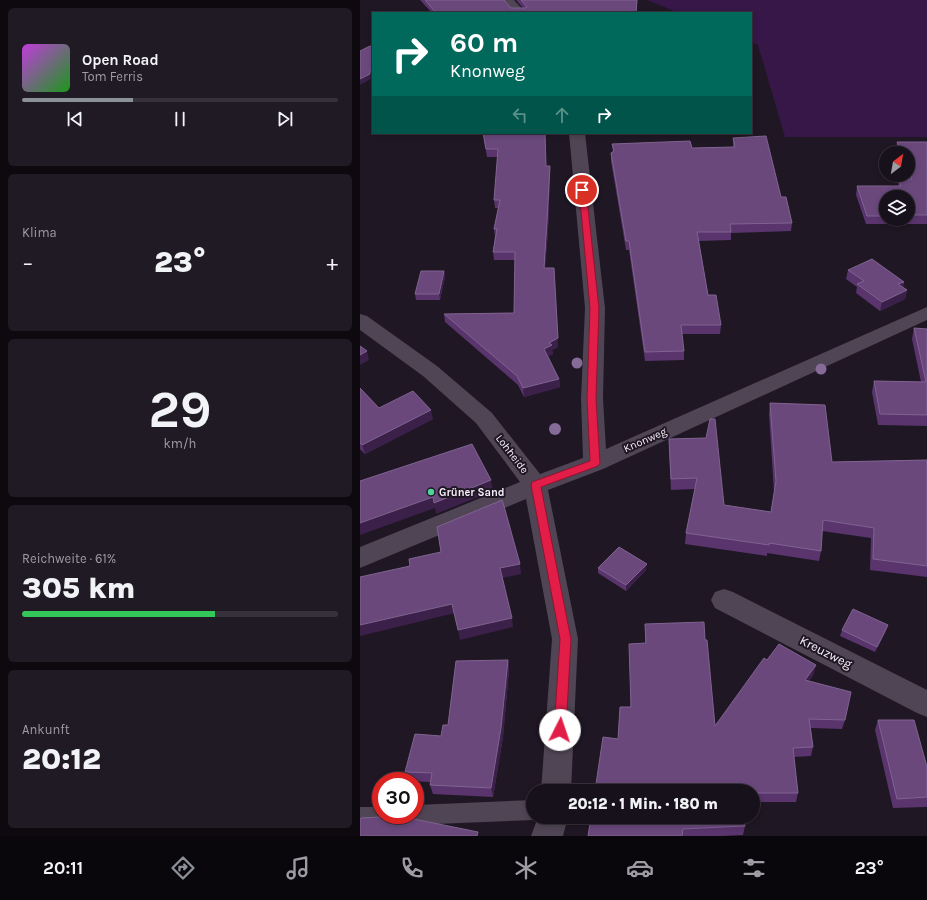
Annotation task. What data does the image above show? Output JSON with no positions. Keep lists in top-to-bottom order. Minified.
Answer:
{"streets":{"street":["Knonweg","Lohheide","Kreuzweg"]},"crossings":[["Knonweg","Lohheide"]],"places":["Grüner Sand"],"north":"top right","page":{"turn":["60 m","Knonweg"],"song":["Open Road","Tom Ferris"],"tile":["Klima",["29","km/h"],["Reichweite · 61%","305 km"],["Ankunft","20:12"]],"heat":["−","23°","+"],"limit":"30","trip":"20:12 · 1 Min. · 180 m","tabs":["20:11","23°"]}}
